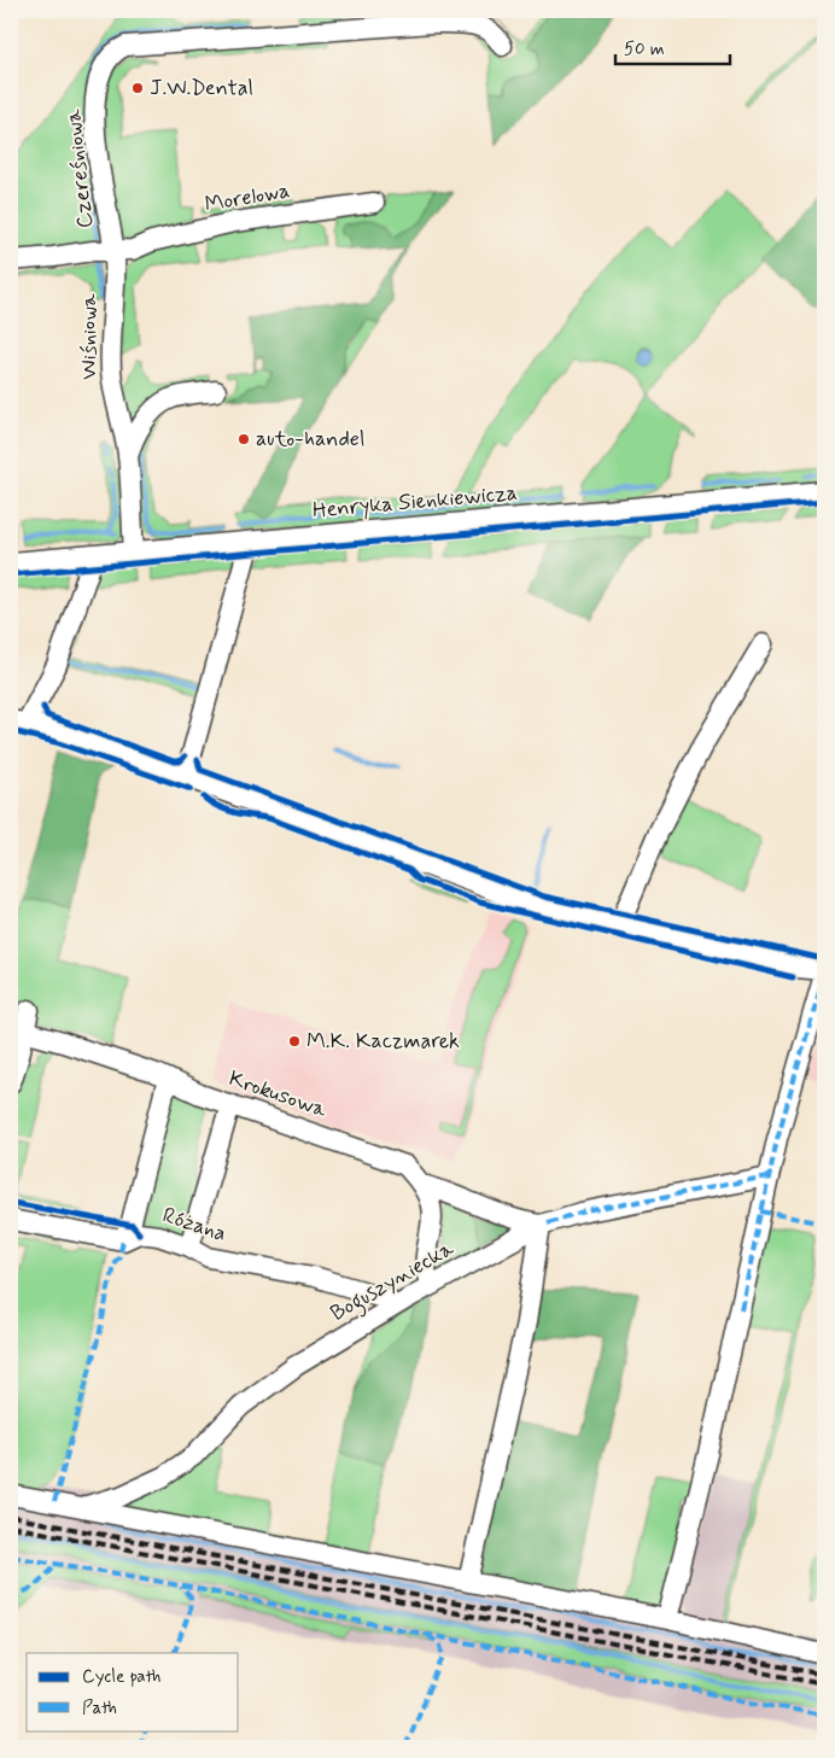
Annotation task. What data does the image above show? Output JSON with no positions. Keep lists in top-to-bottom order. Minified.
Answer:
{"streets":{"street":["Czereśniowa","Morelowa","Wiśniowa","Henryka Sienkiewicza","Krokusowa","Różana","Boguszyniecka"]},"crossings":[["Czereśniowa","Morelowa"],["Czereśniowa","Wiśniowa"],["Morelowa","Wiśniowa"],["Wiśniowa","Henryka Sienkiewicza"],["Krokusowa","Boguszyniecka"],["Różana","Boguszyniecka"]],"places":["J.W.Dental","auto-handel","M.K. Kaczmarek"],"legend":["Cycle path","Path"],"scale_bar":"50 m"}
